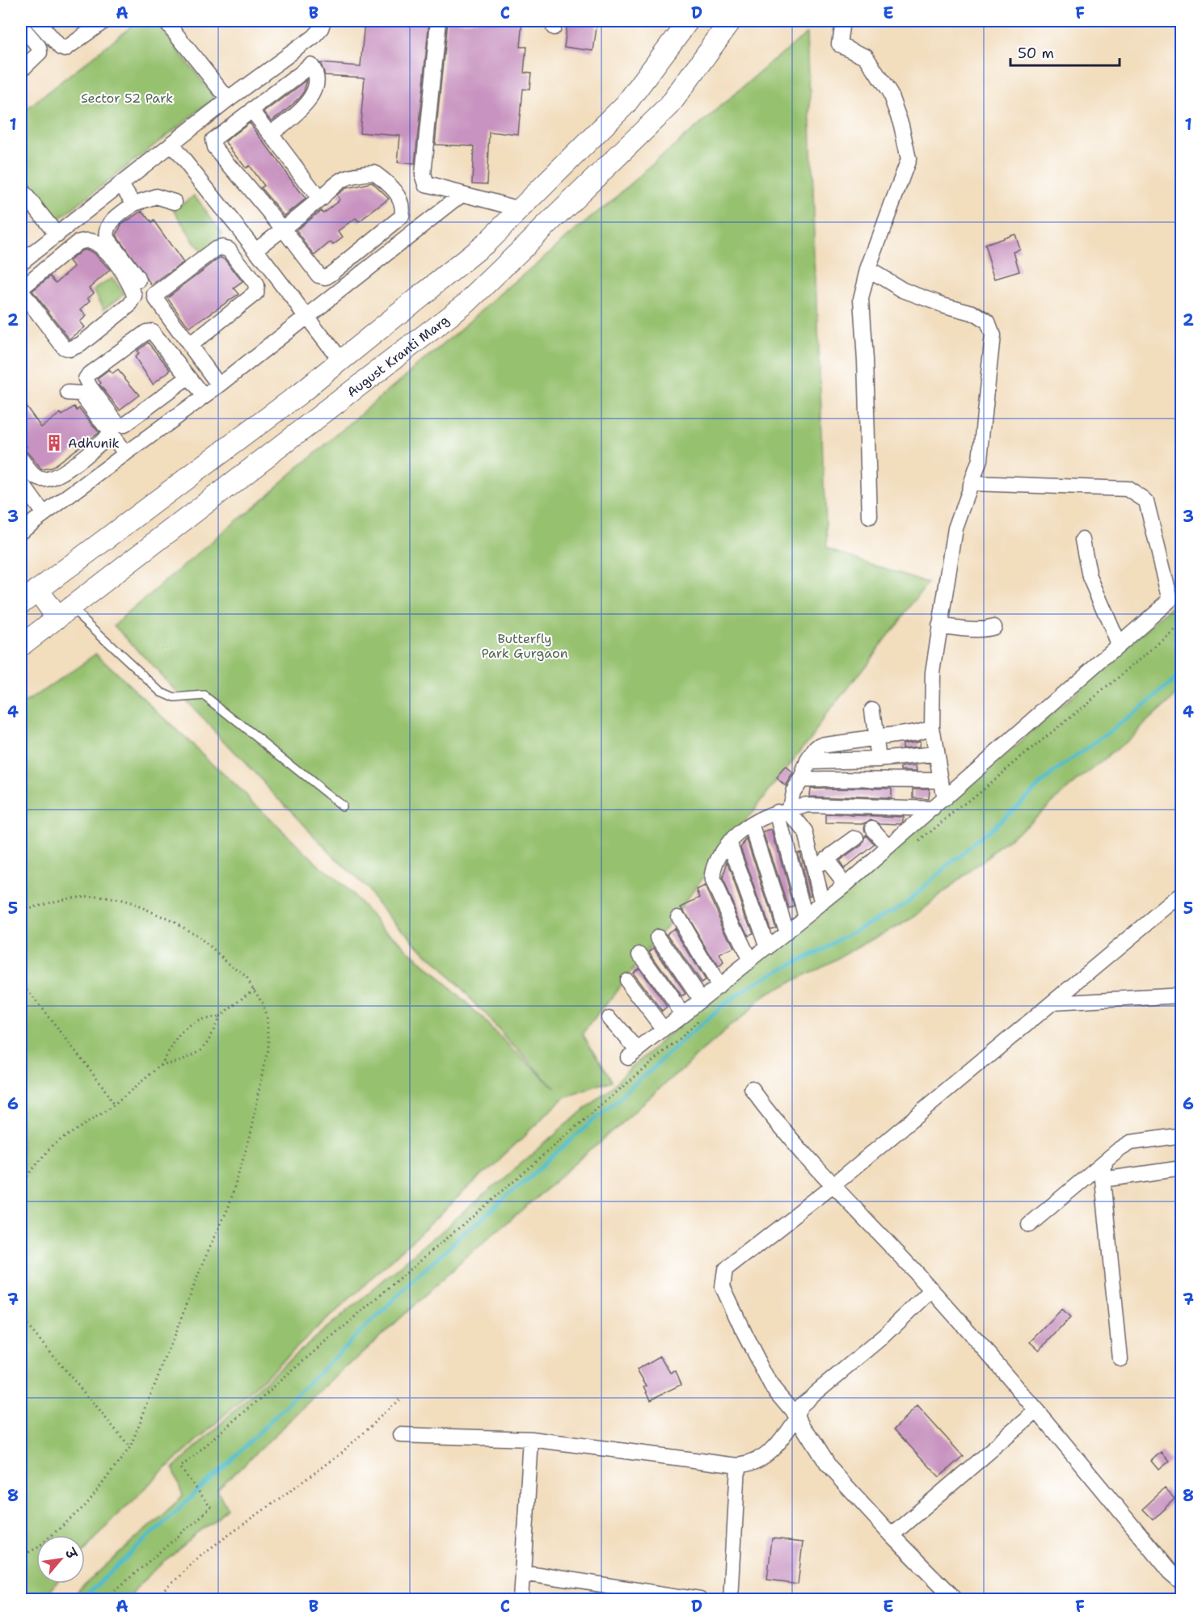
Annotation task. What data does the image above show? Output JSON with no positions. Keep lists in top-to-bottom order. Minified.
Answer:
{"streets":{"main road":["August Kranti Marg"]},"parks":["Sector 52 Park","Butterfly Park Gurgaon"],"places":{"building":["Adhunik"]},"scale_bar":"50 m","north":"top right","grid":{"columns":["A","B","C","D","E","F"],"rows":["1","2","3","4","5","6","7","8"]}}
